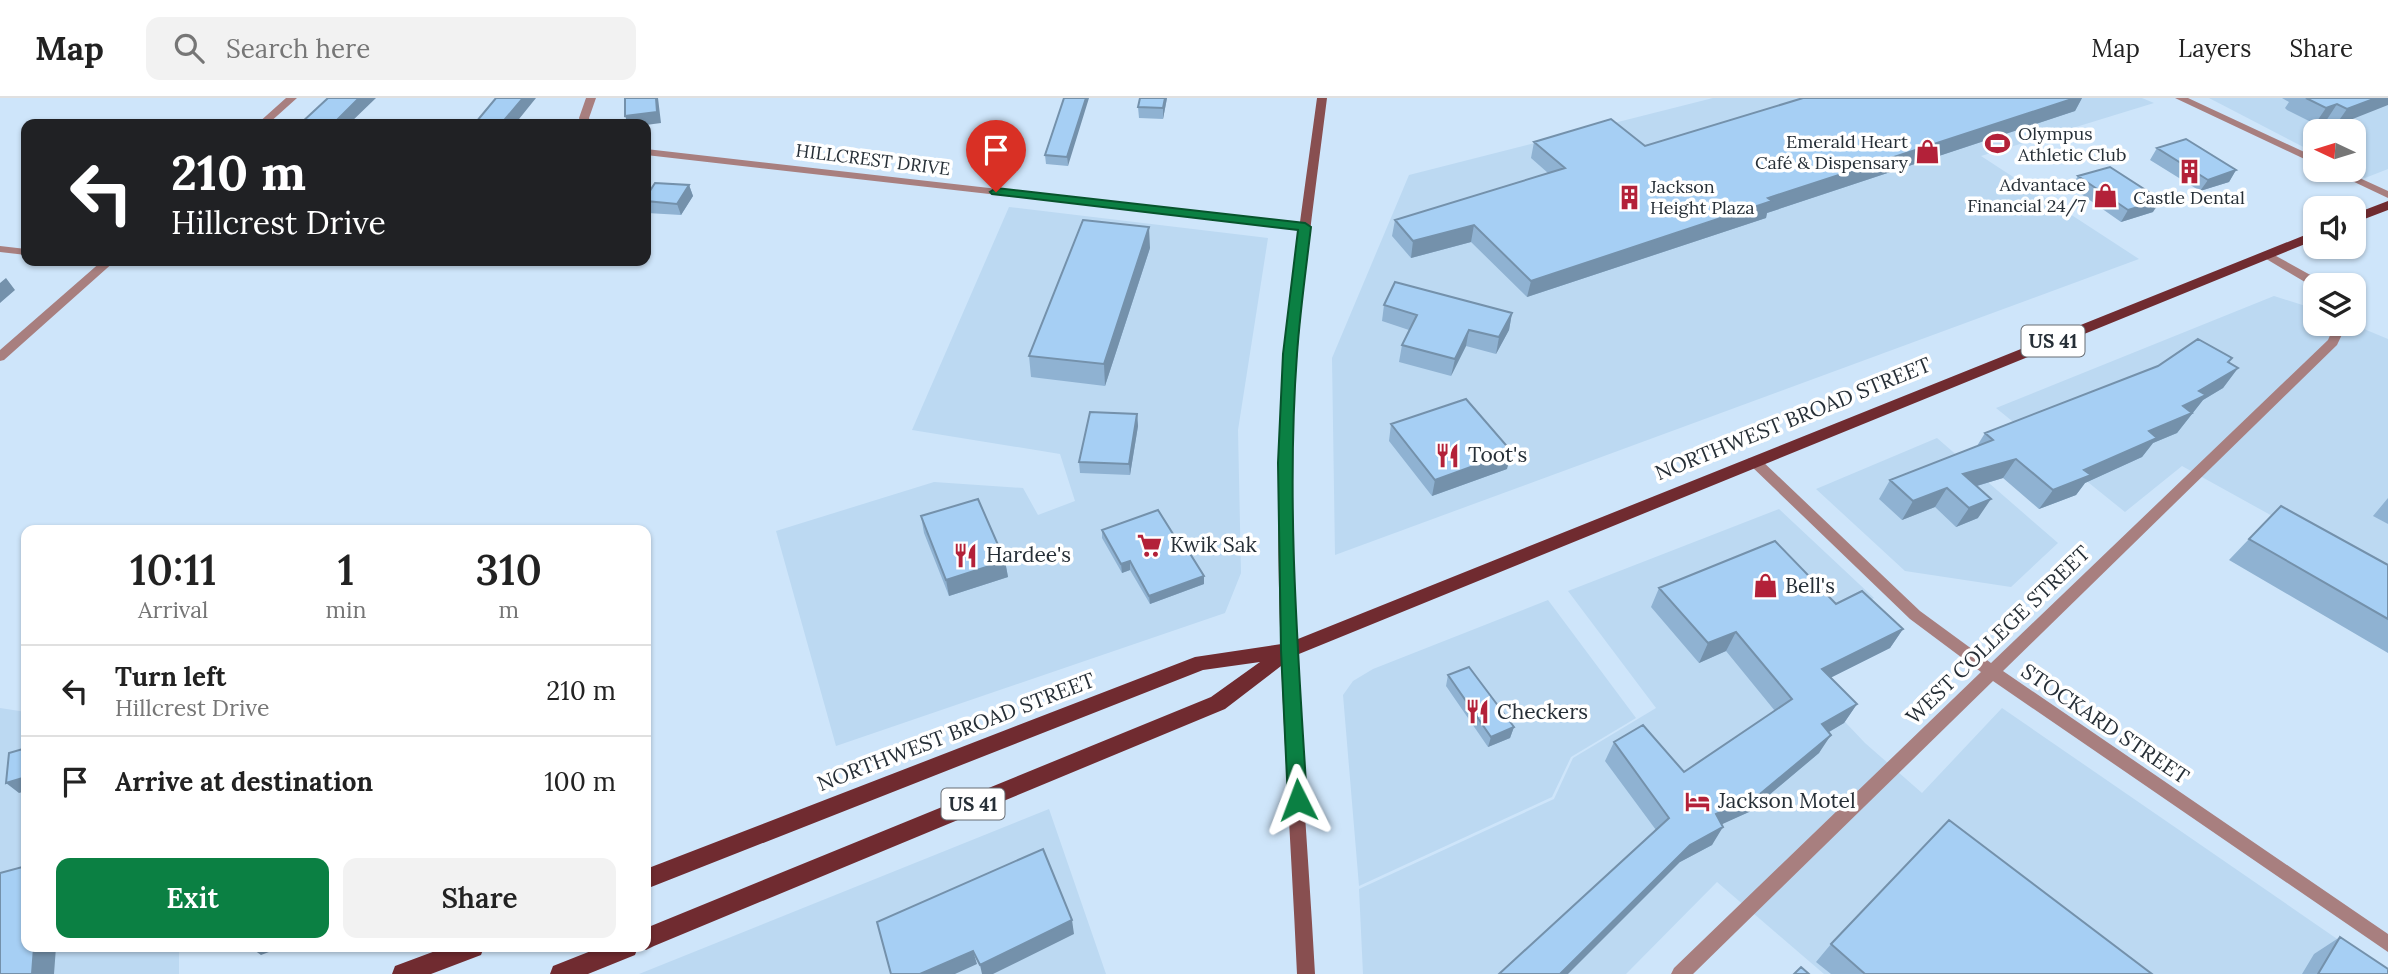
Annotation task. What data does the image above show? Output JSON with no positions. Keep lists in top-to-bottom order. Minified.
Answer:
{"streets":{"main road":["US 41","NORTHWEST BROAD STREET"],"street":["HILLCREST DRIVE","WEST COLLEGE STREET","STOCKARD STREET"]},"crossings":[["NORTHWEST BROAD STREET","STOCKARD STREET"],["WEST COLLEGE STREET","STOCKARD STREET"]],"places":{"sports":["Olympus Athletic Club"],"shop":["Emerald Heart Café & Dispensary","Advantace Financial 24/7","Bell's"],"building":["Castle Dental","Jackson Height Plaza"],"restaurant":["Toot's","Hardee's","Checkers"],"supermarket":["Kwik Sak"],"hotel":["Jackson Motel"]},"north":"left","page":{"header":"Map","search":"Search here","nav":["Map","Layers","Share"],"turn":["210 m","Hillcrest Drive"],"eta":["10:11","Arrival","1","min","310","m"],"list":[{"name":"Turn left","note":"Hillcrest Drive","value":"210 m"},{"name":"Arrive at destination","value":"100 m"}],"buttons":["Exit","Share"]}}
